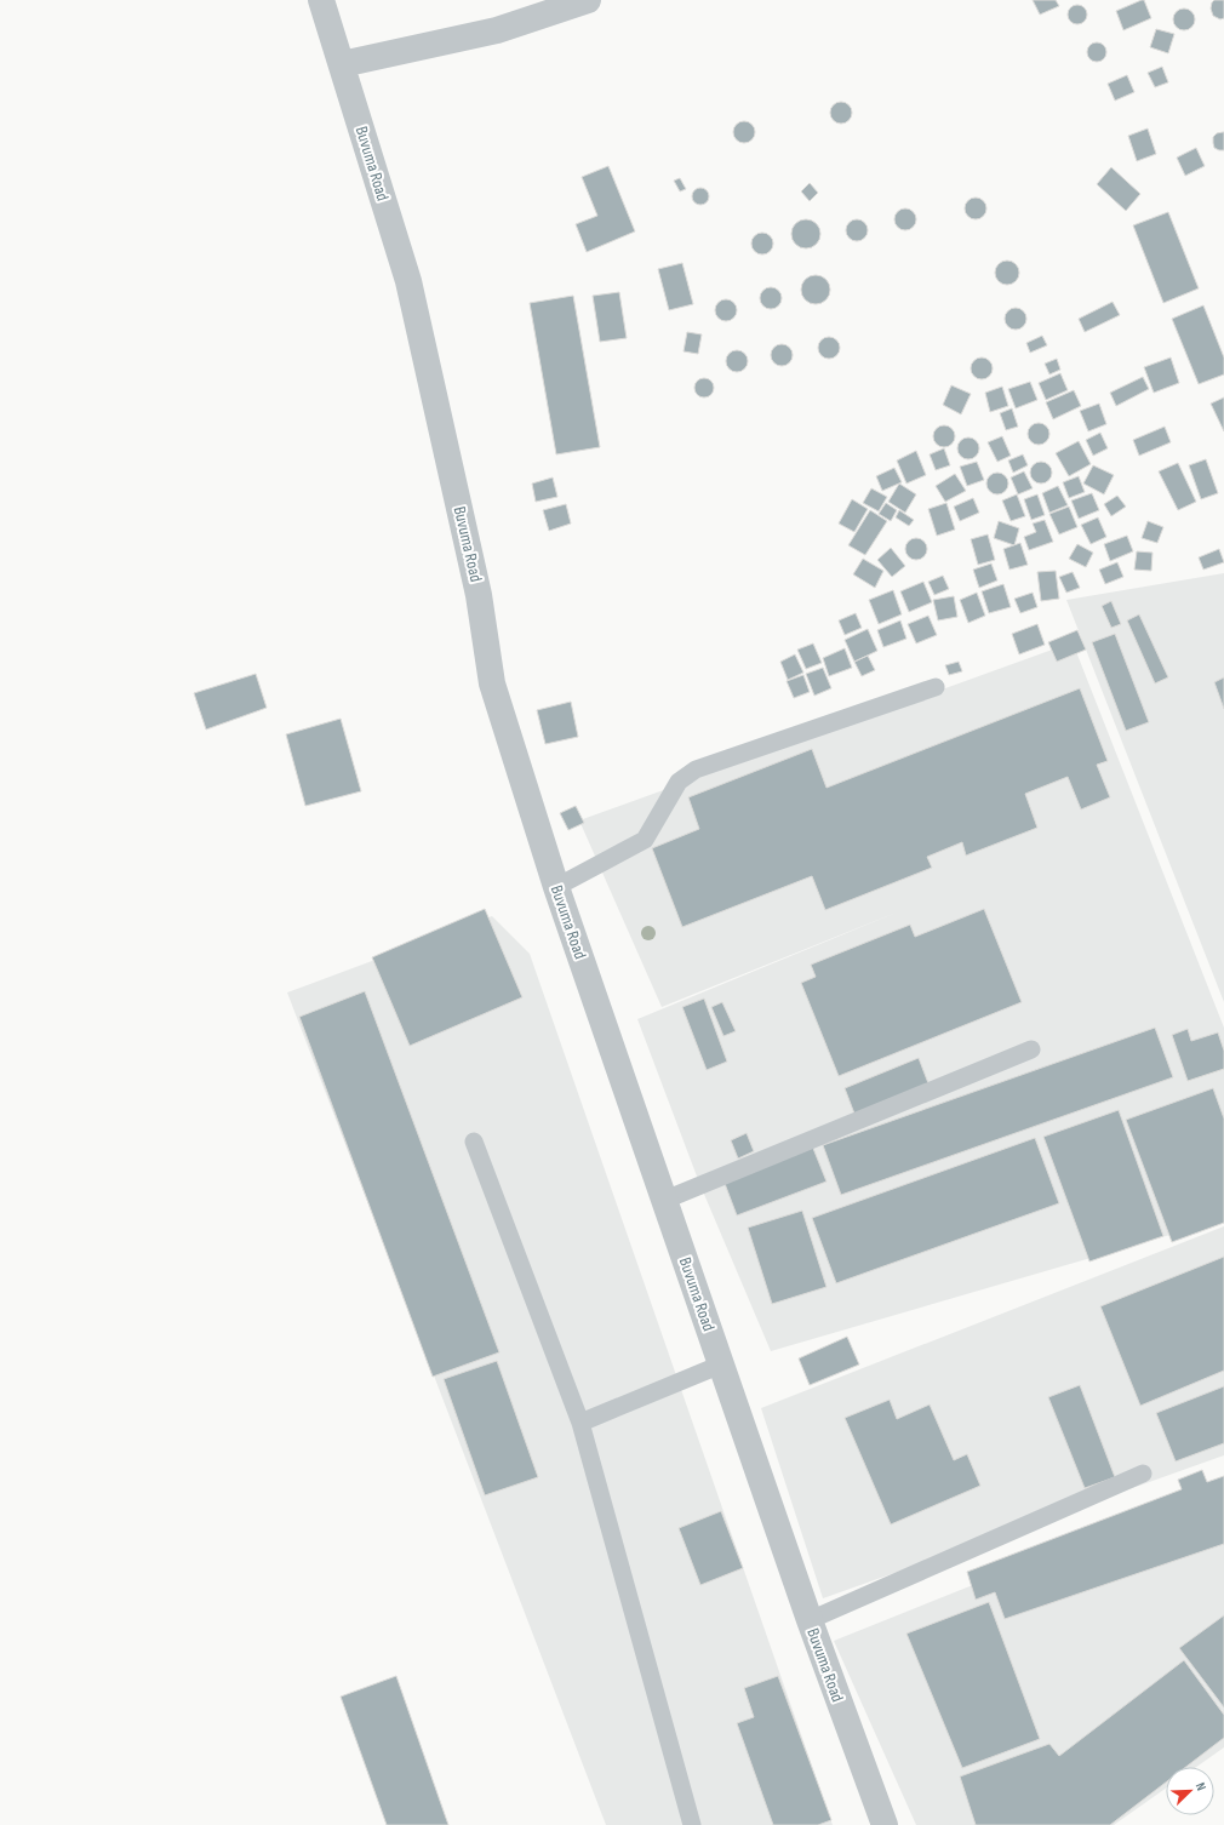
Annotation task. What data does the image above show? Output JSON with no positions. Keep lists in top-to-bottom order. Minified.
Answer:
{"streets":{"street":["Buvuma Road"]},"north":"top right"}
